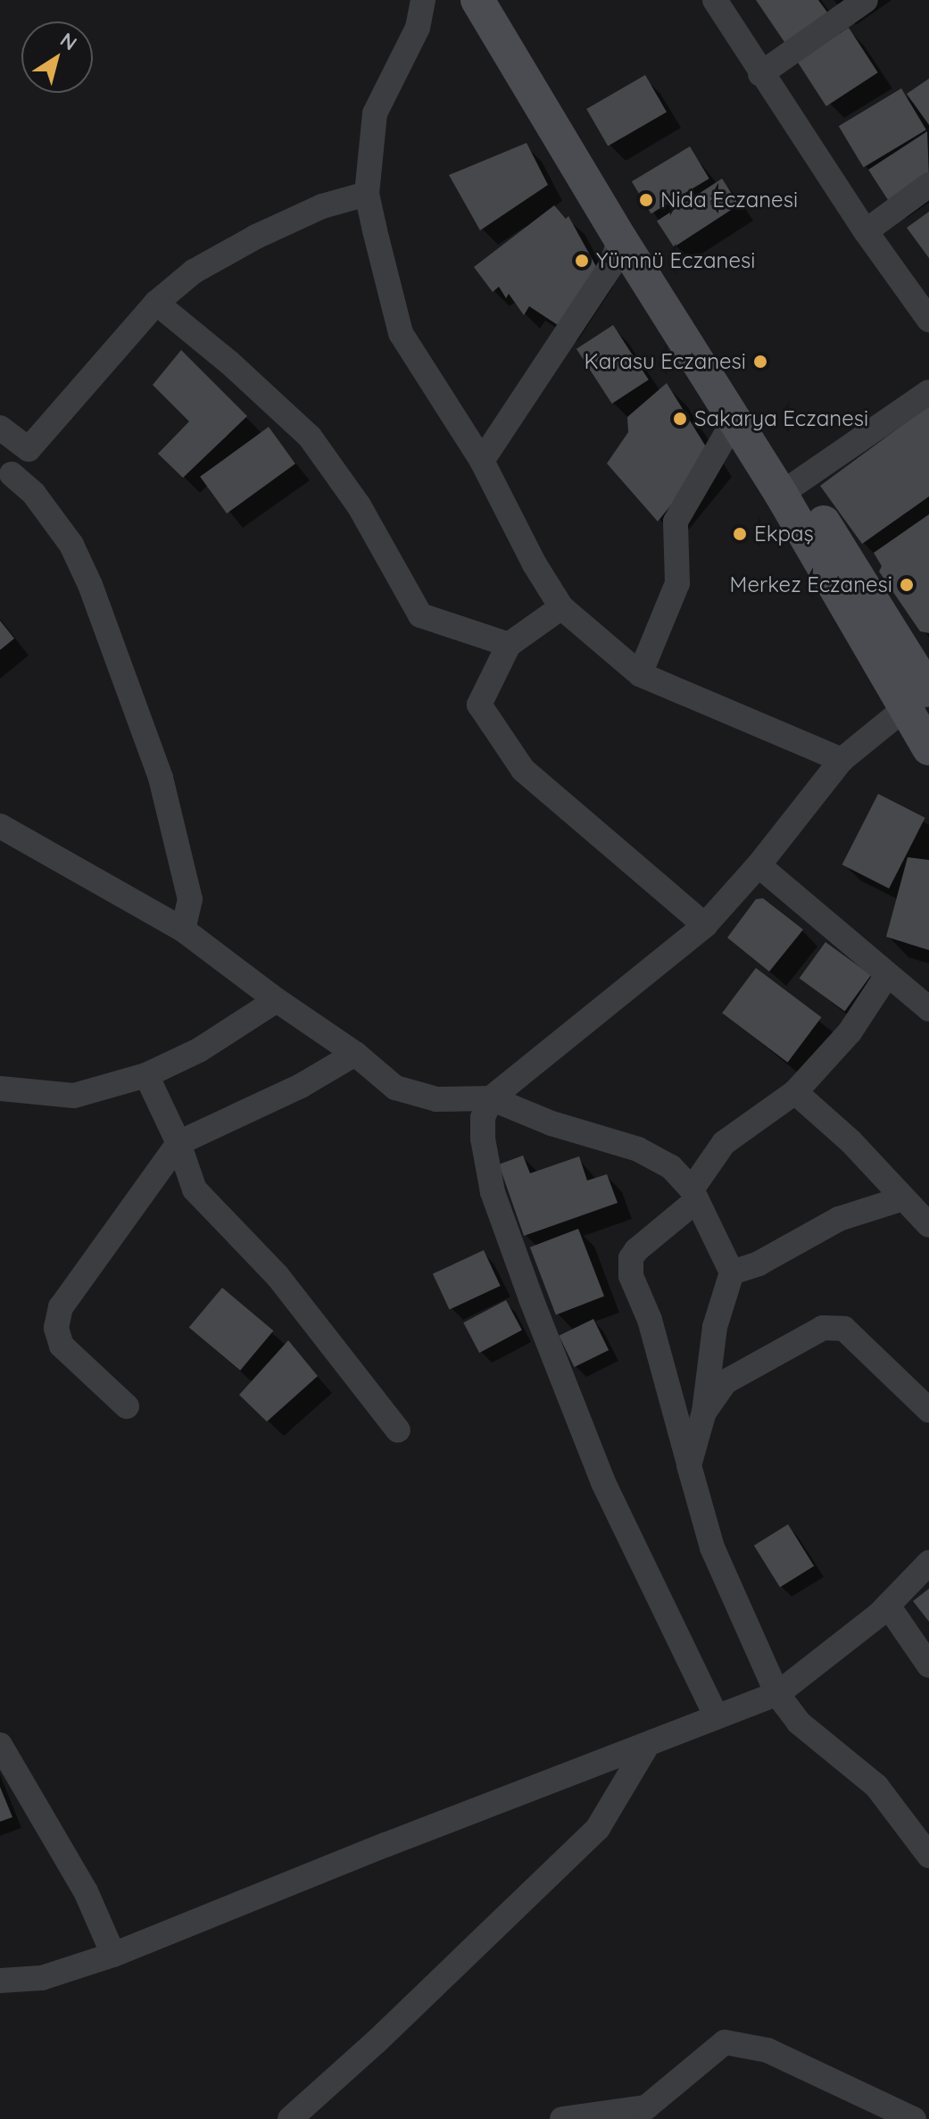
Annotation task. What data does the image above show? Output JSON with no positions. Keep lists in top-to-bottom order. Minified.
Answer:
{"places":["Nida Eczanesi","Yümnü Eczanesi","Karasu Eczanesi","Sakarya Eczanesi","Ekpaş","Merkez Eczanesi"],"north":"top right"}
